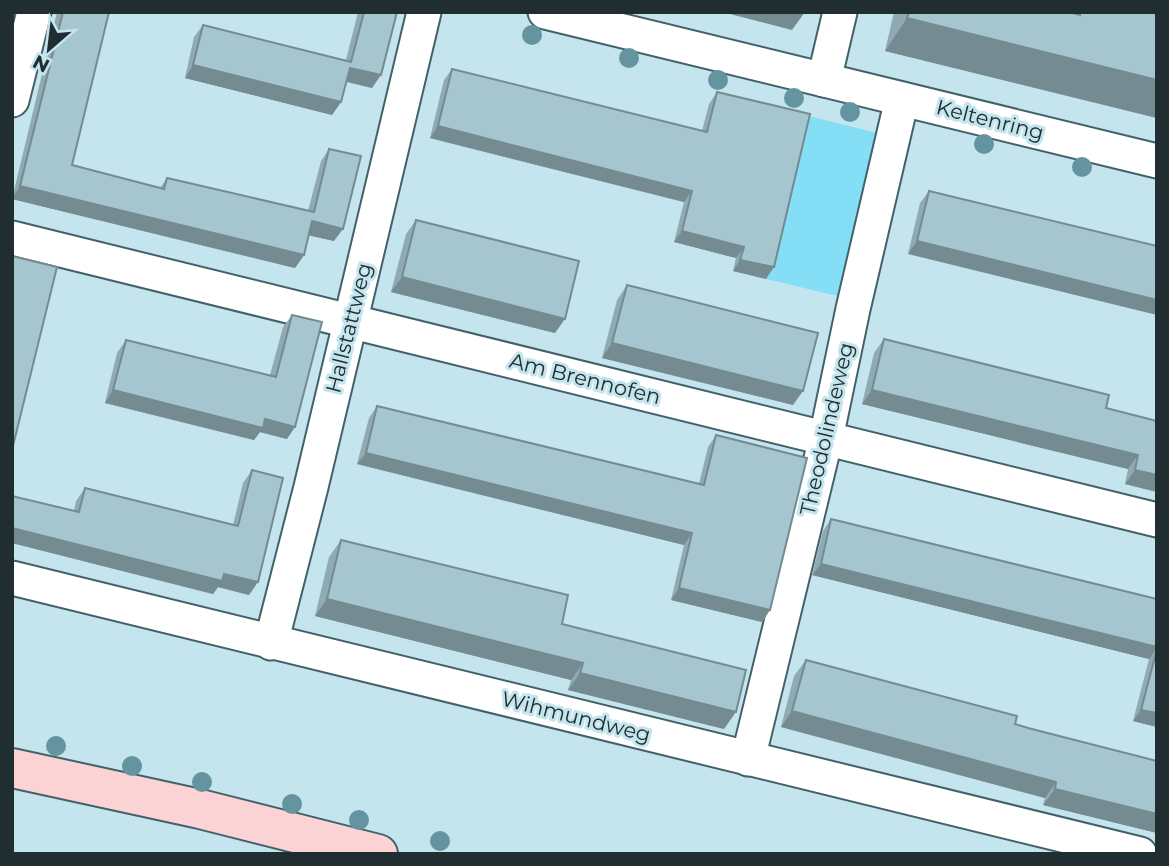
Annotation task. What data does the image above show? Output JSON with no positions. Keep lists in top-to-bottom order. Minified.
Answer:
{"streets":{"street":["Keltenring","Hallstattweg","Am Brennofen","Theodolindeweg","Wihmundweg"]},"crossings":[["Keltenring","Theodolindeweg"],["Hallstattweg","Am Brennofen"],["Hallstattweg","Wihmundweg"],["Am Brennofen","Theodolindeweg"],["Theodolindeweg","Wihmundweg"]],"north":"bottom left"}
